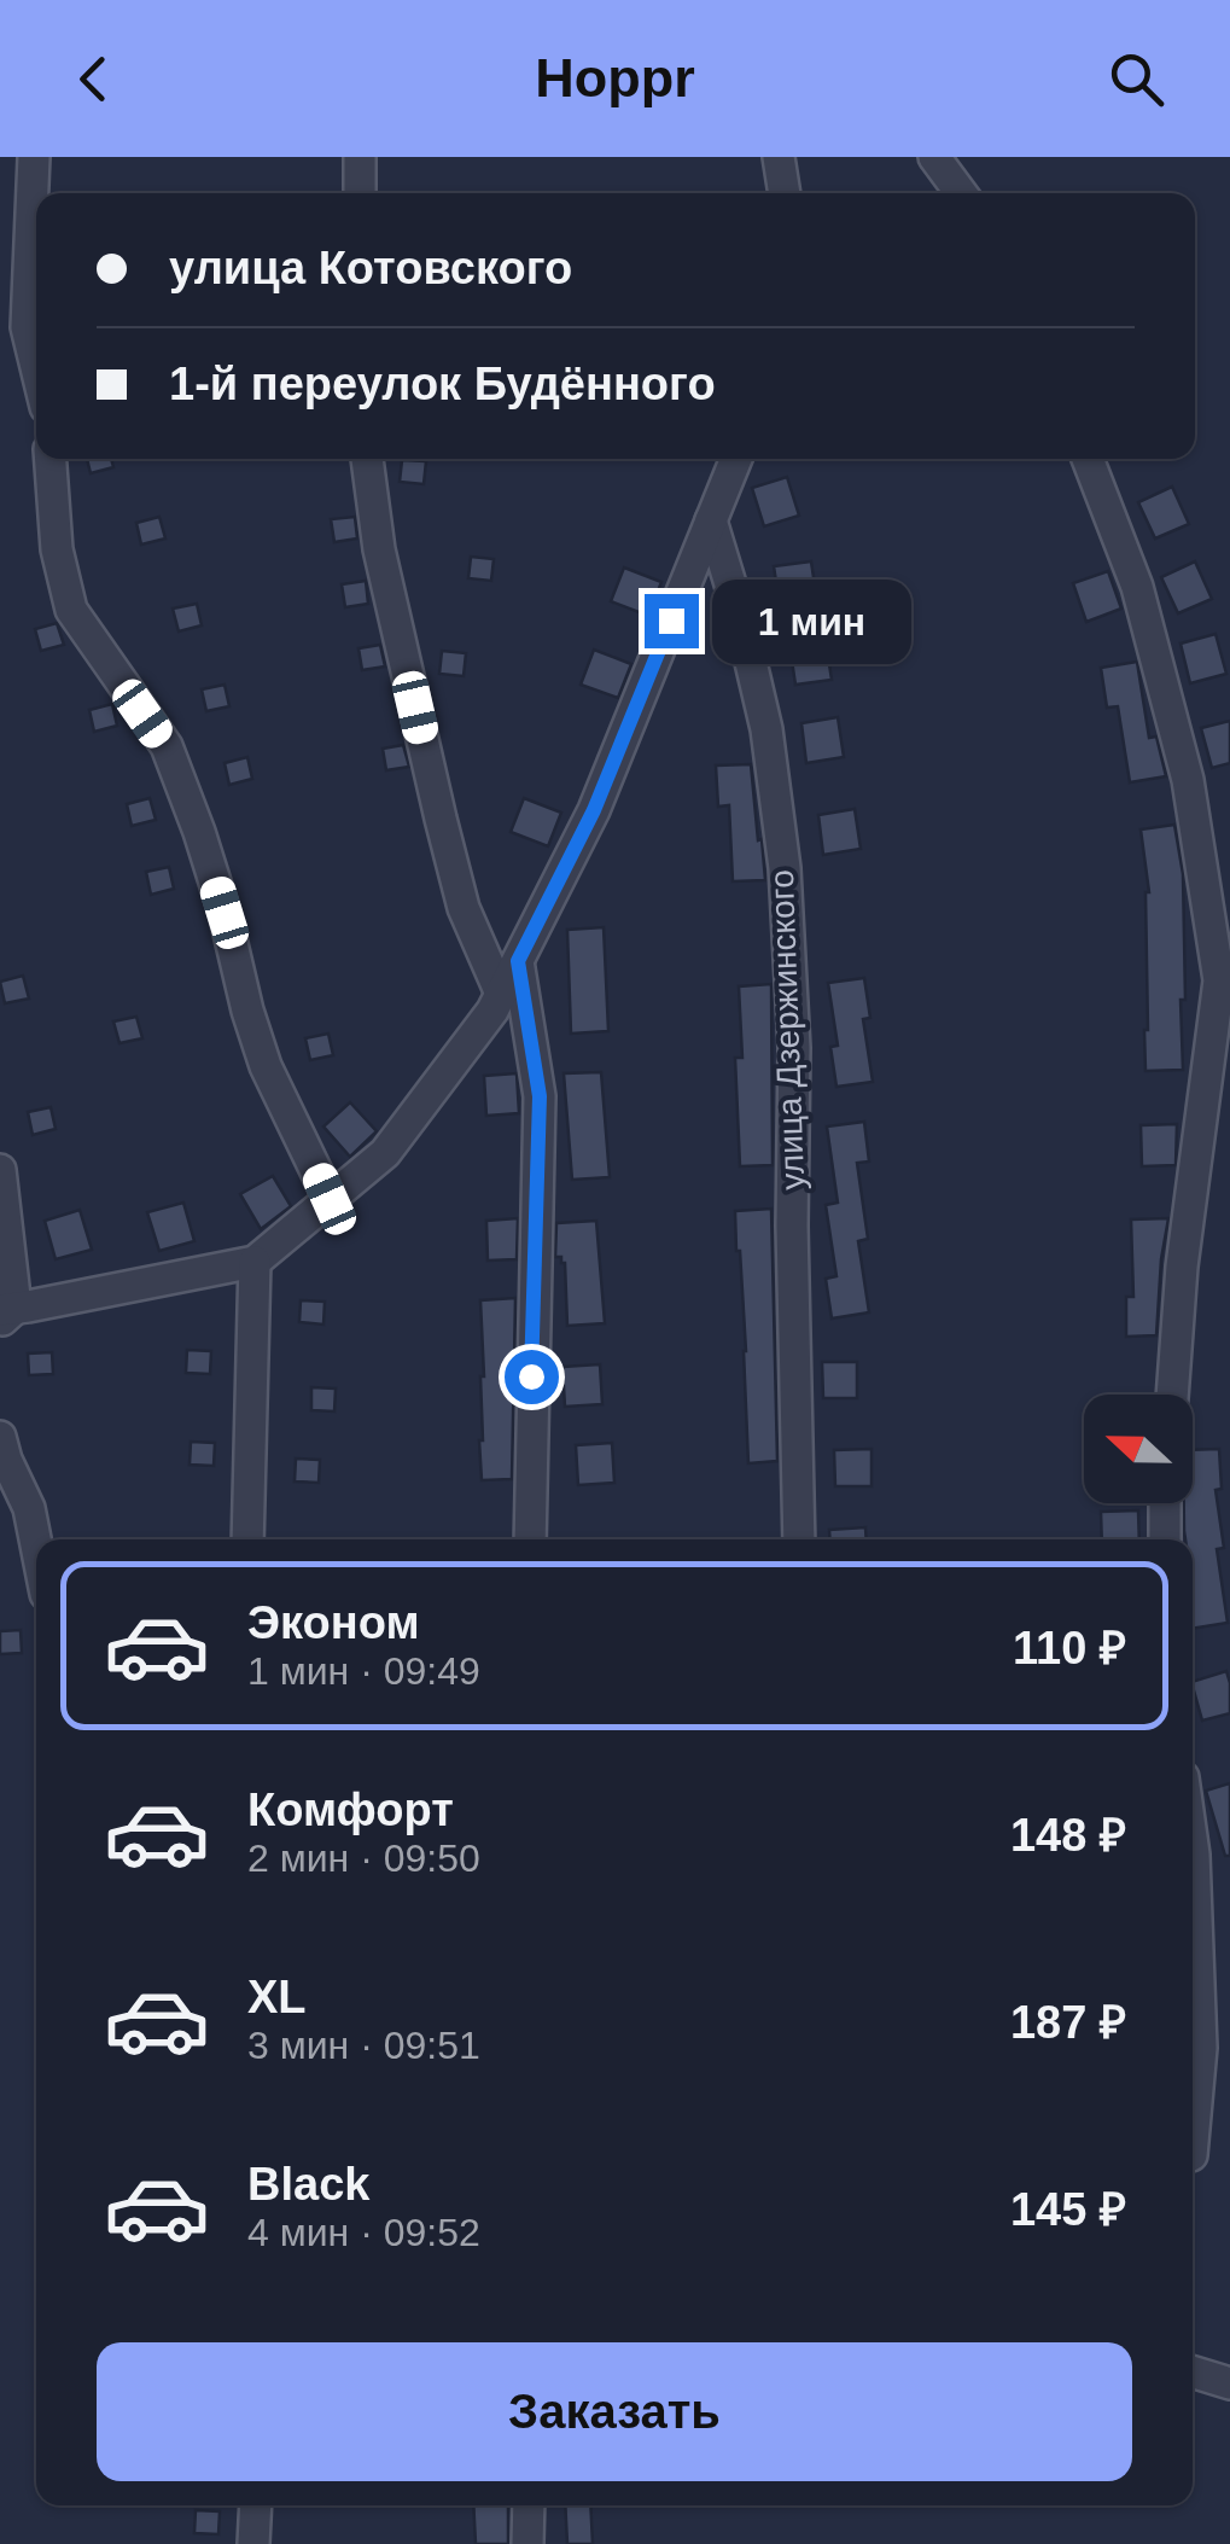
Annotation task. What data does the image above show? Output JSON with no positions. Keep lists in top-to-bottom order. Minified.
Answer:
{"streets":{"street":["улица Дзержинского"]},"north":"left","page":{"header":"Hoppr","banner":["улица Котовского","1-й переулок Будённого"],"bubble":"1 мин","list":[{"name":"Эконом","note":"1 мин · 09:49","value":"110 ₽"},{"name":"Комфорт","note":"2 мин · 09:50","value":"148 ₽"},{"name":"XL","note":"3 мин · 09:51","value":"187 ₽"},{"name":"Black","note":"4 мин · 09:52","value":"145 ₽"}],"buttons":"Заказать"}}
